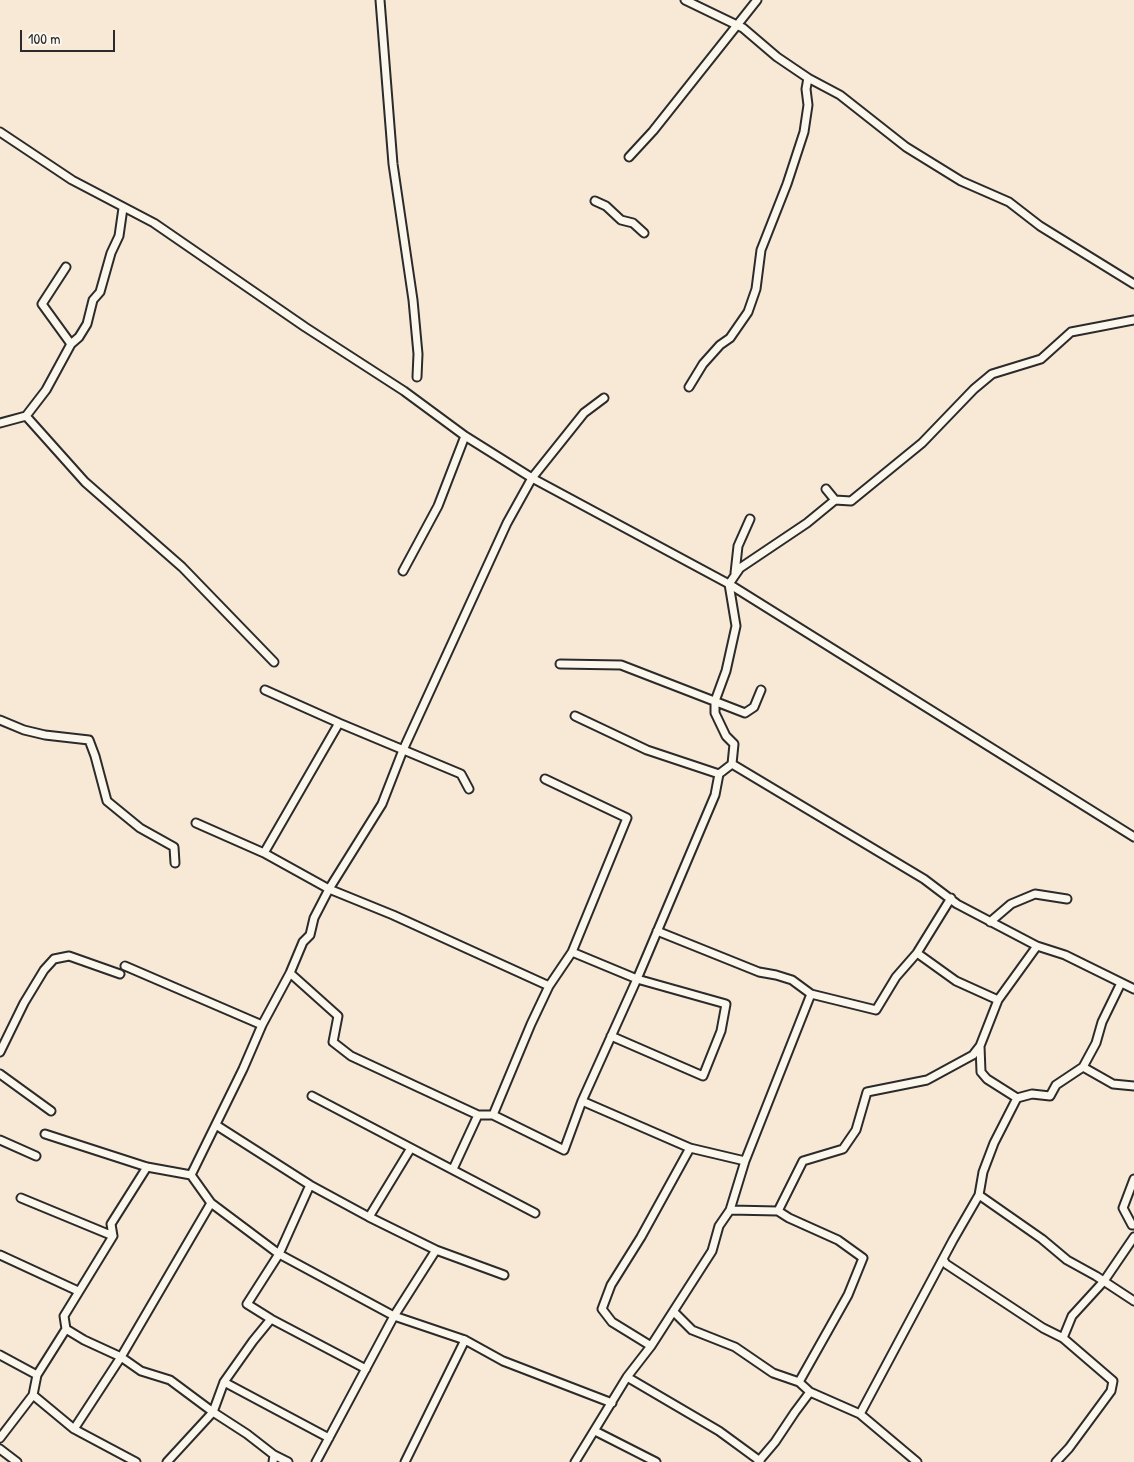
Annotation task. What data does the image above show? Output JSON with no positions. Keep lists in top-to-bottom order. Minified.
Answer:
{"scale_bar":"100 m"}
